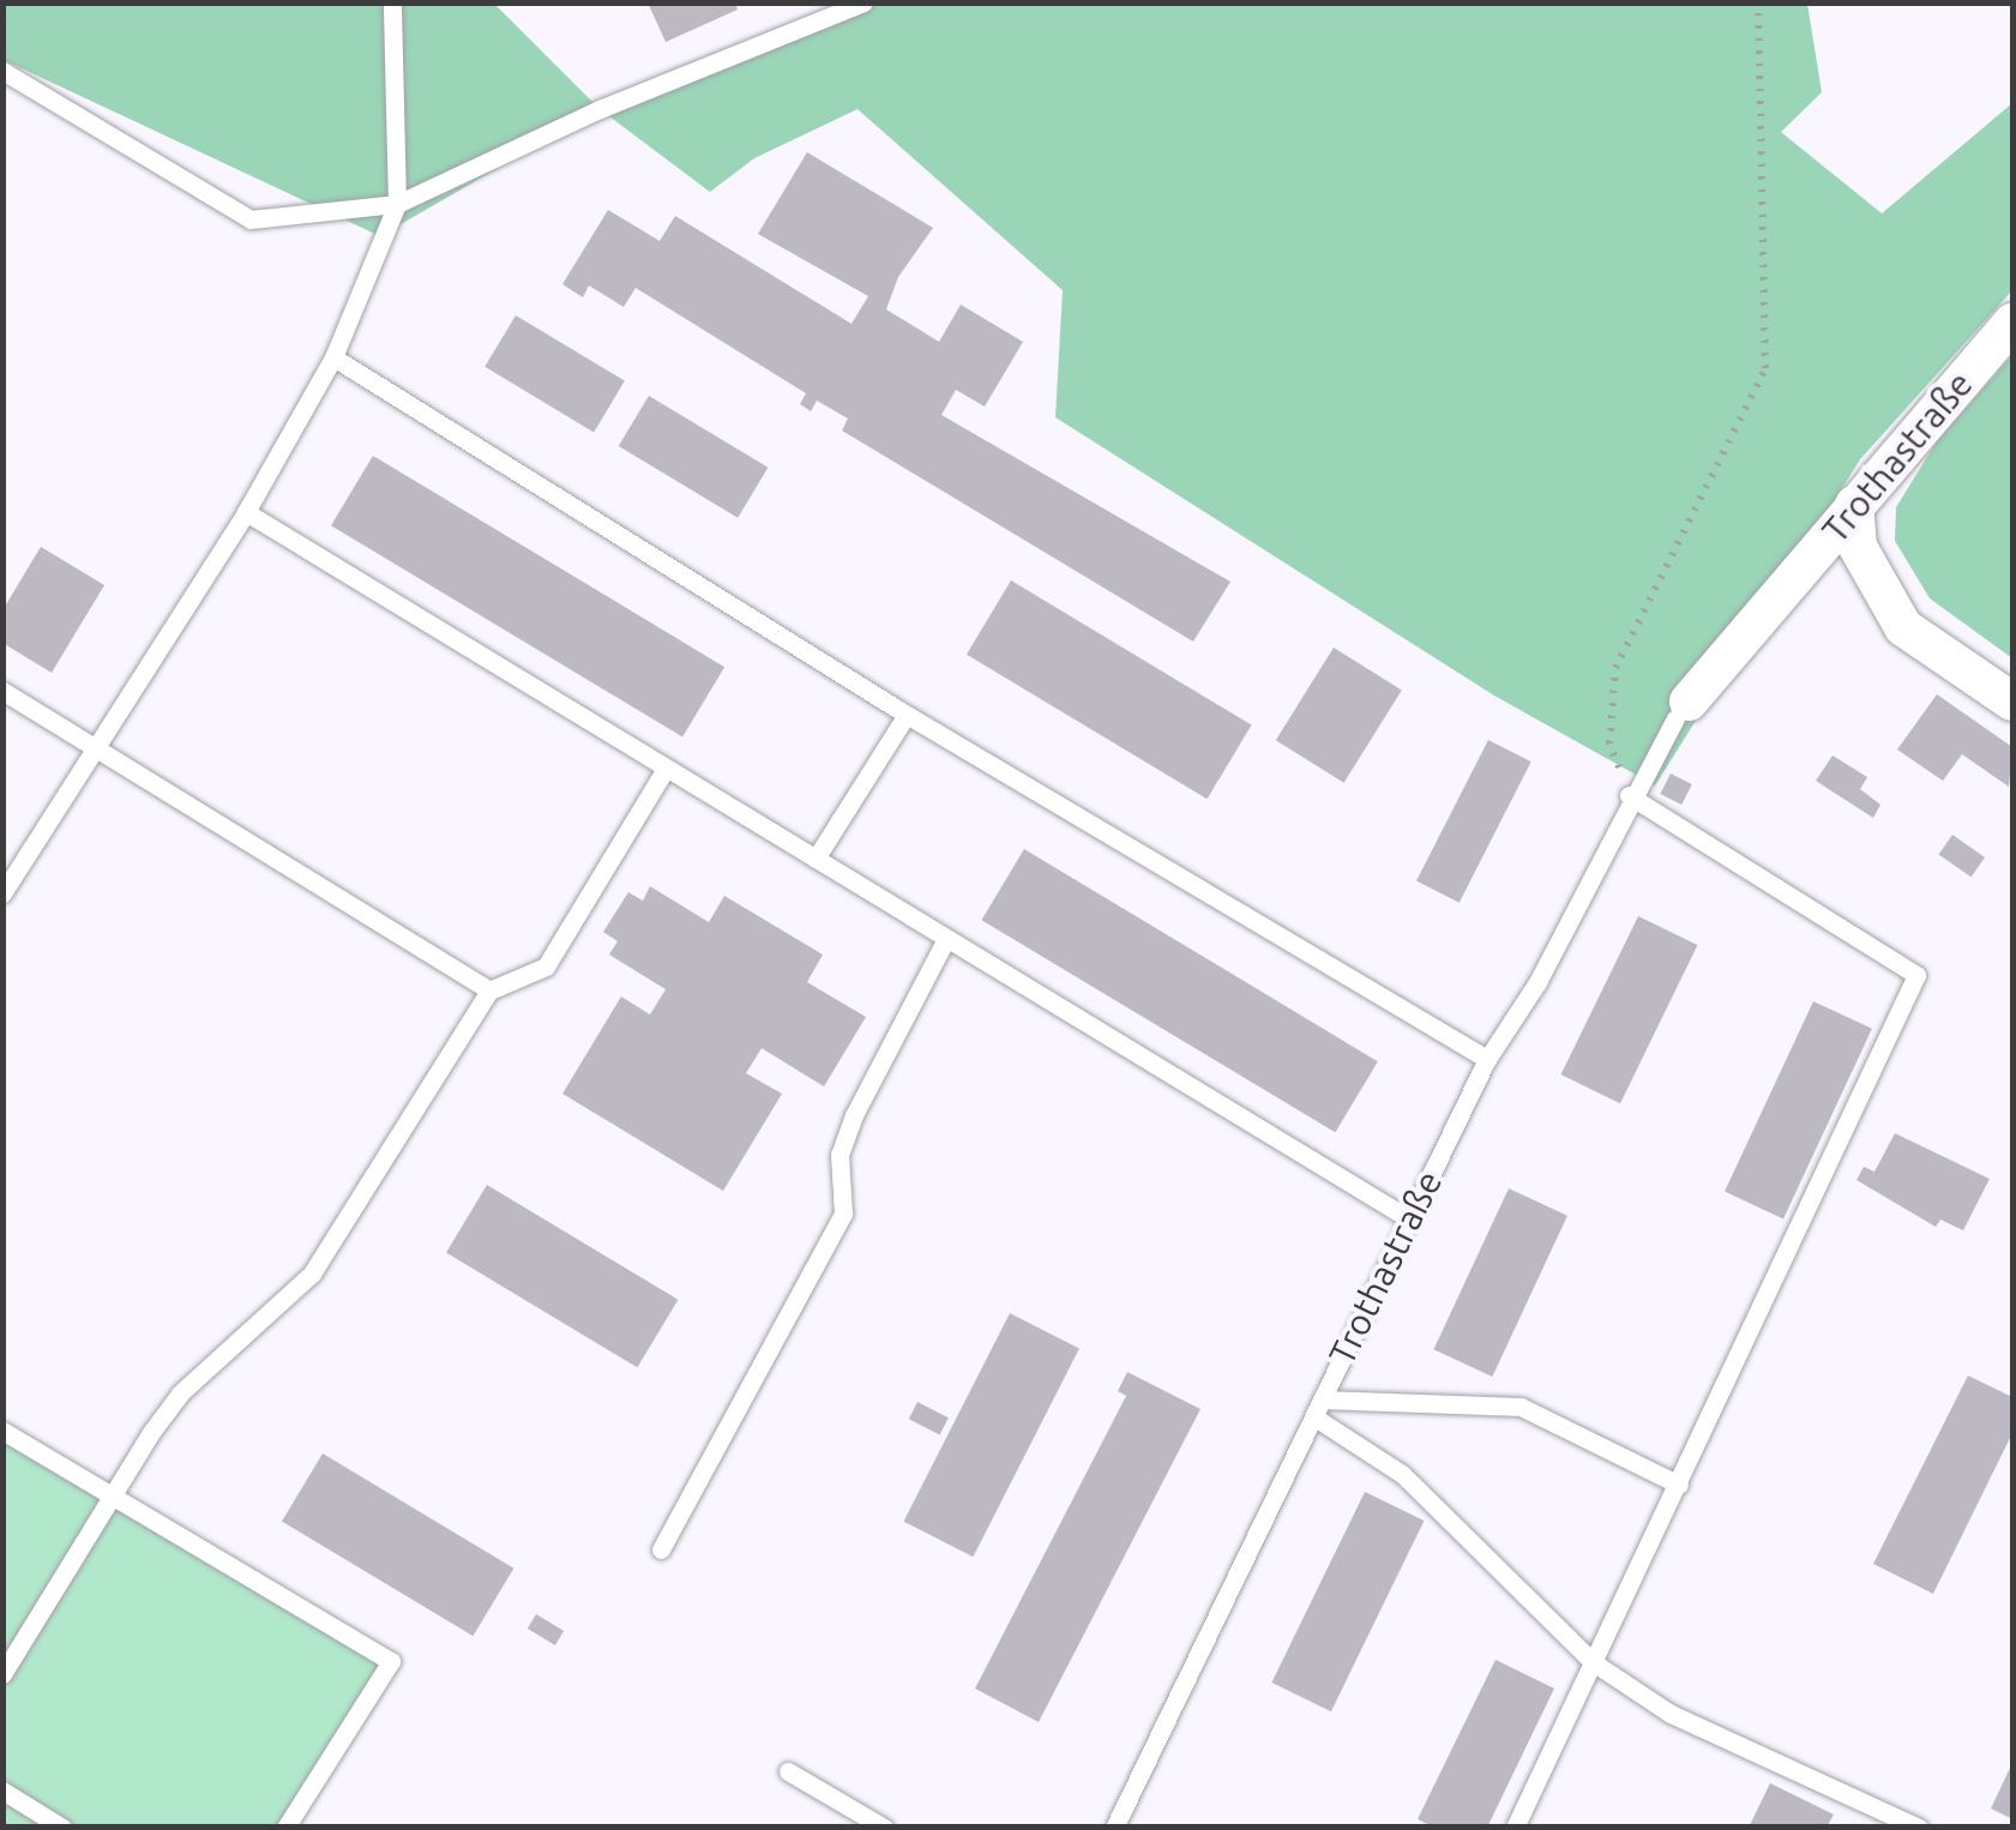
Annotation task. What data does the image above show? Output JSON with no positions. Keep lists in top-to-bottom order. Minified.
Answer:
{"streets":{"street":["Trothastraße"]}}
